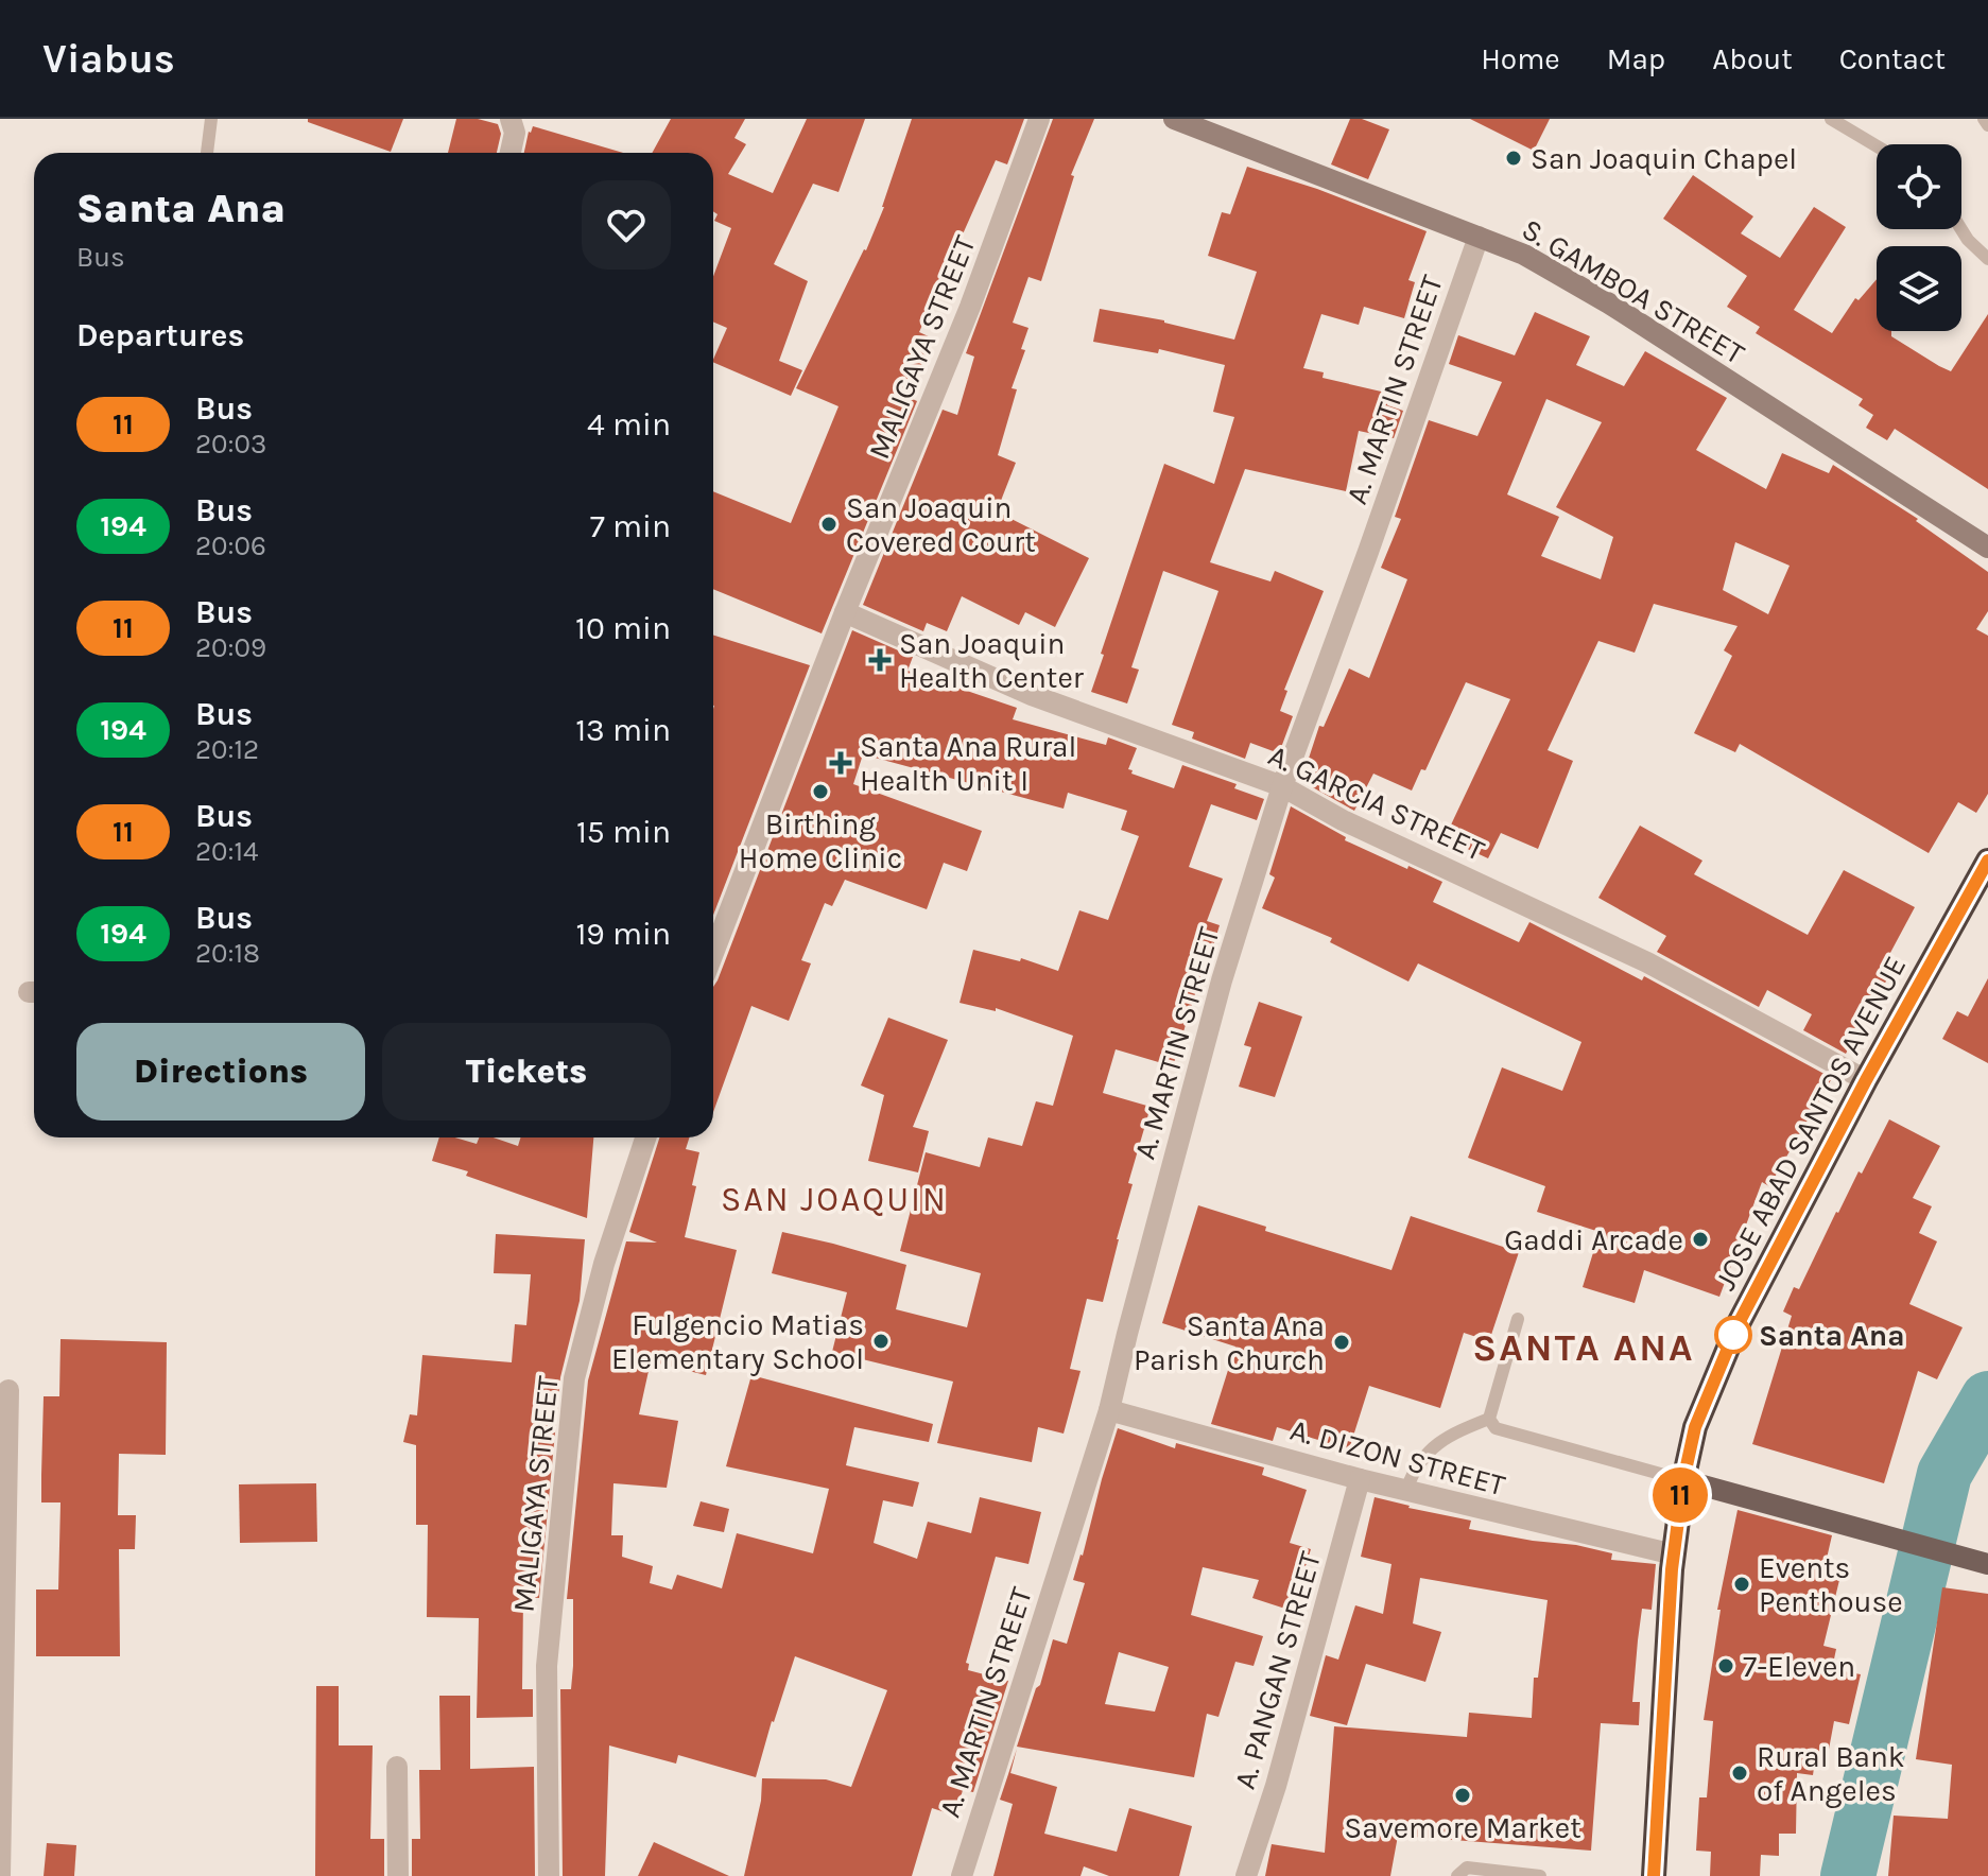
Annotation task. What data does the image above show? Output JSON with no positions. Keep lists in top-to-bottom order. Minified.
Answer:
{"streets":{"highway":["JOSE ABAD SANTOS AVENUE"],"main road":["S. GAMBOA STREET"],"street":["MALIGAYA STREET","A. MARTIN STREET","A. GARCIA STREET","A. DIZON STREET","A. PANGAN STREET"]},"crossings":[["S. GAMBOA STREET","A. MARTIN STREET"],["MALIGAYA STREET","A. GARCIA STREET"],["A. MARTIN STREET","A. GARCIA STREET"],["A. MARTIN STREET","A. DIZON STREET"],["A. GARCIA STREET","JOSE ABAD SANTOS AVENUE"],["JOSE ABAD SANTOS AVENUE","A. DIZON STREET"],["A. DIZON STREET","A. PANGAN STREET"]],"districts":["SAN JOAQUIN","SANTA ANA"],"places":{"other":["San Joaquin Chapel","San Joaquin Covered Court","Birthing Home Clinic","Gaddi Arcade","Santa Ana","Fulgencio Matias Elementary School","Santa Ana Parish Church","Events Penthouse","7-Eleven","Rural Bank of Angeles","Savemore Market"],"health":["San Joaquin Health Center","Santa Ana Rural Health Unit I"]},"lines":["bus line 11"],"page":{"header":"Viabus","nav":["Home","Map","About","Contact"],"on_map":"11","heading":[["Santa Ana","Bus"],"Departures"],"list":[{"mark":"11","name":"Bus","note":"20:03","value":"4 min"},{"mark":"194","name":"Bus","note":"20:06","value":"7 min"},{"mark":"11","name":"Bus","note":"20:09","value":"10 min"},{"mark":"194","name":"Bus","note":"20:12","value":"13 min"},{"mark":"11","name":"Bus","note":"20:14","value":"15 min"},{"mark":"194","name":"Bus","note":"20:18","value":"19 min"}],"buttons":["Directions","Tickets"]}}
